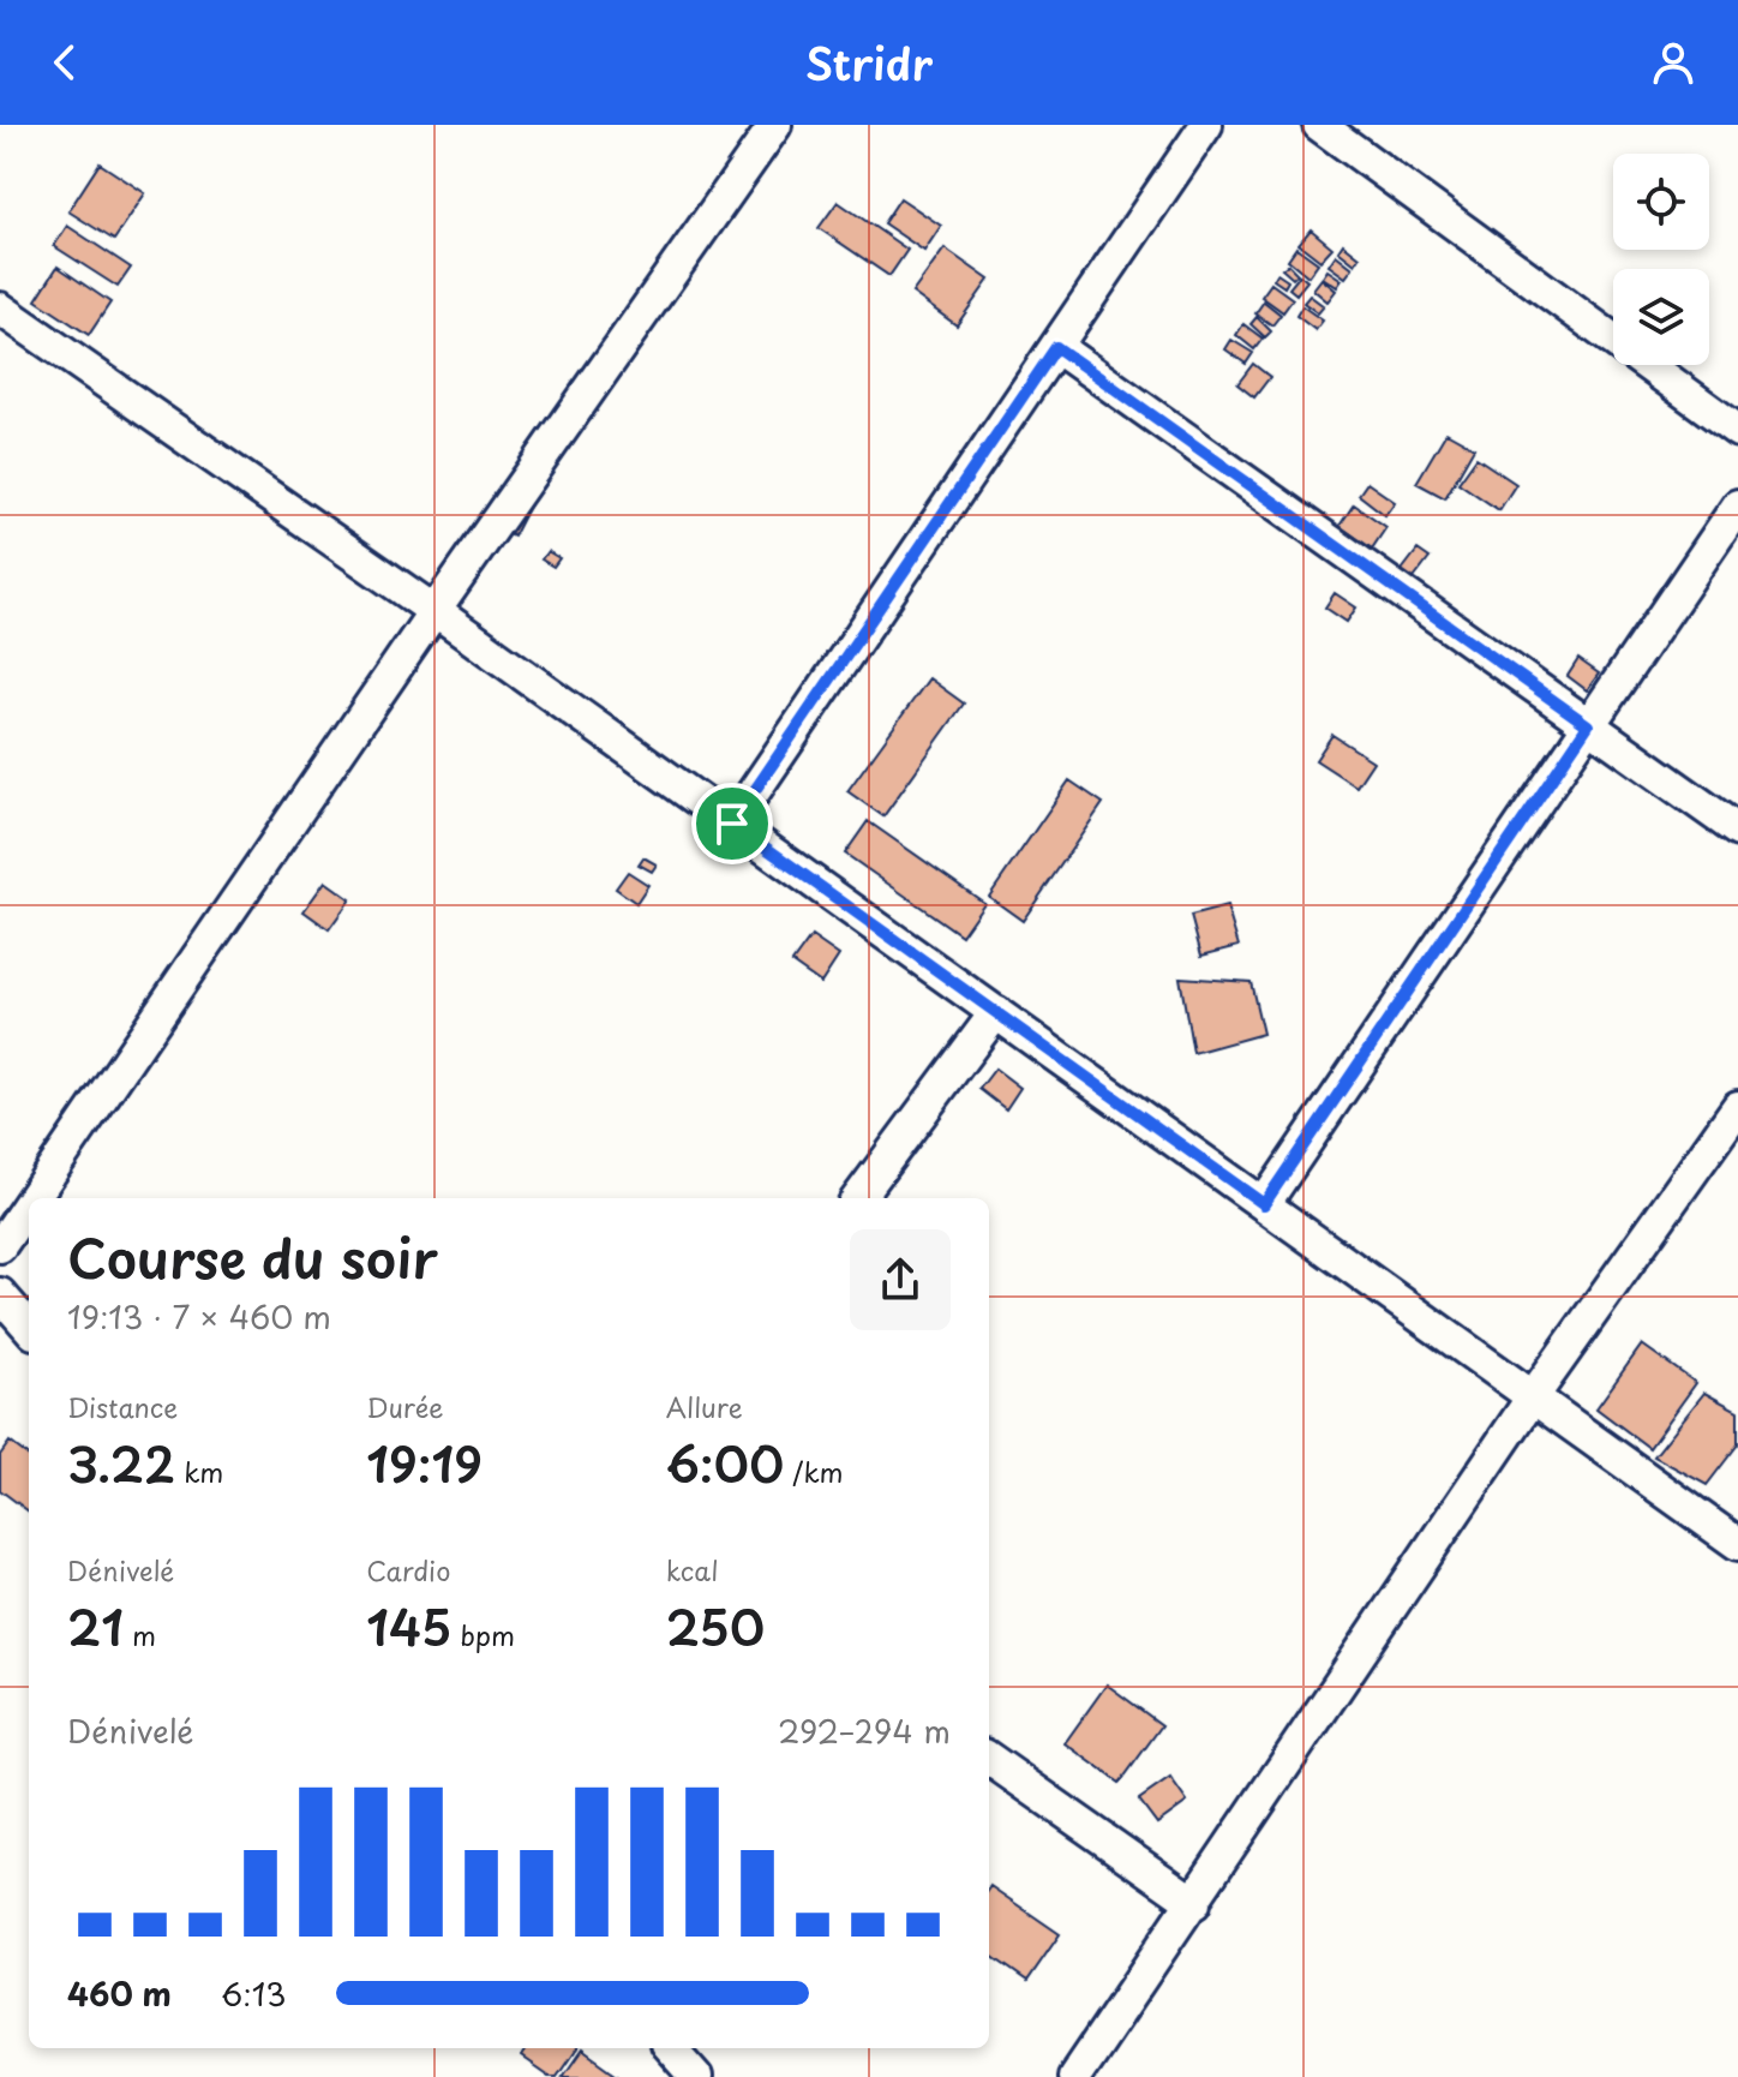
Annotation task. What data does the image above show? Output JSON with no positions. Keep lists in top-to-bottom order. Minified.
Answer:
{"page":{"header":"Stridr","heading":["Course du soir","19:13 · 7 × 460 m"],"stats":[["Distance","3.22 km"],["Durée","19:19"],["Allure","6:00 /km"],["Dénivelé","21 m"],["Cardio","145 bpm"],["kcal","250"]],"chart":["Dénivelé","292–294 m"],"list":[{"name":"460 m","note":"6:13"}]}}
